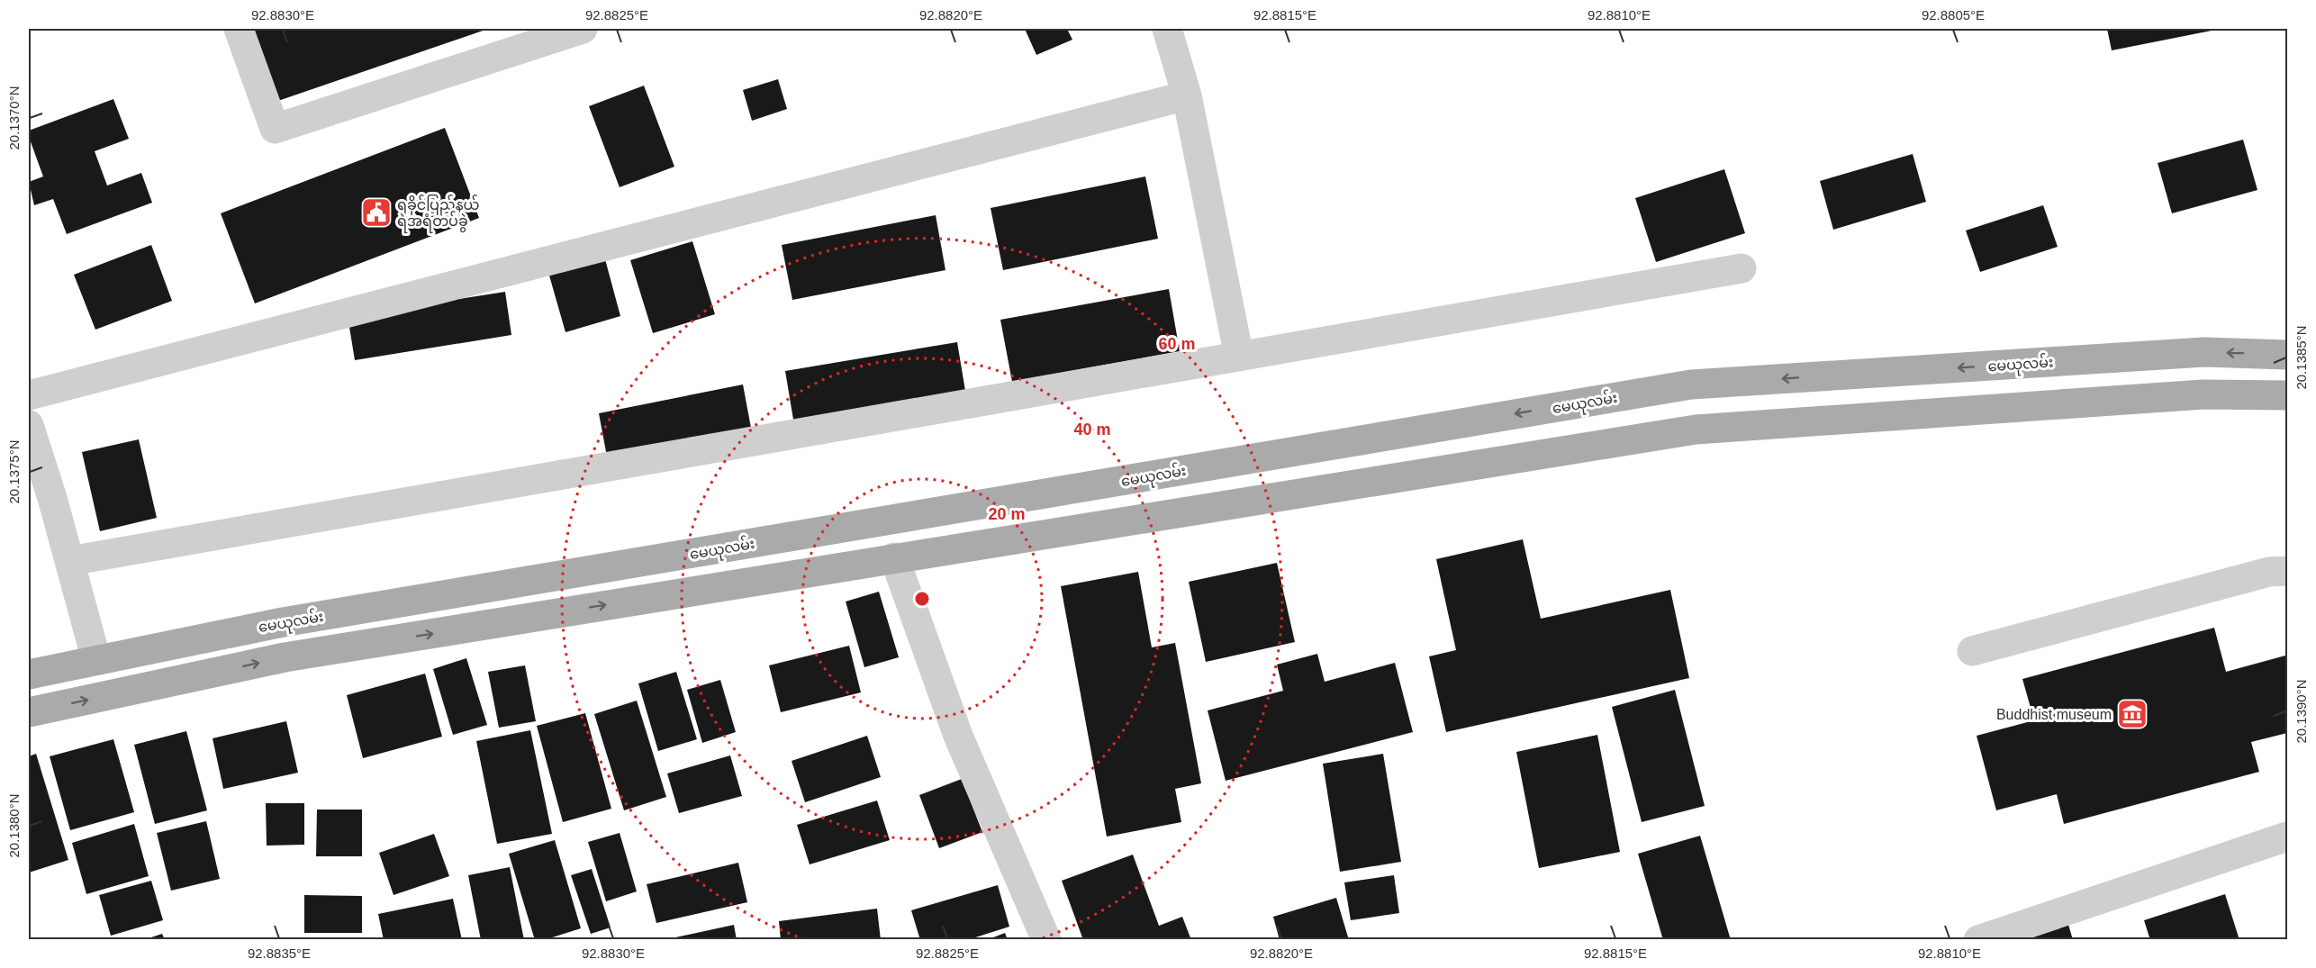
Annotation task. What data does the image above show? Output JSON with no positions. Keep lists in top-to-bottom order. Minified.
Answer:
{"streets":{"main road":["မေယုလမ်း"]},"places":{"public building":["ရခိုင်ပြည်နယ် ရဲအရံတပ်ခွဲ"],"museum":["Buddhist museum"]},"coordinates":["92.8830°E","92.8825°E","92.8820°E","92.8815°E","92.8810°E","92.8805°E","20.1370°N","20.1385°N","20.1375°N","20.1390°N","20.1380°N","92.8835°E"],"rings":["60 m","40 m","20 m"]}
